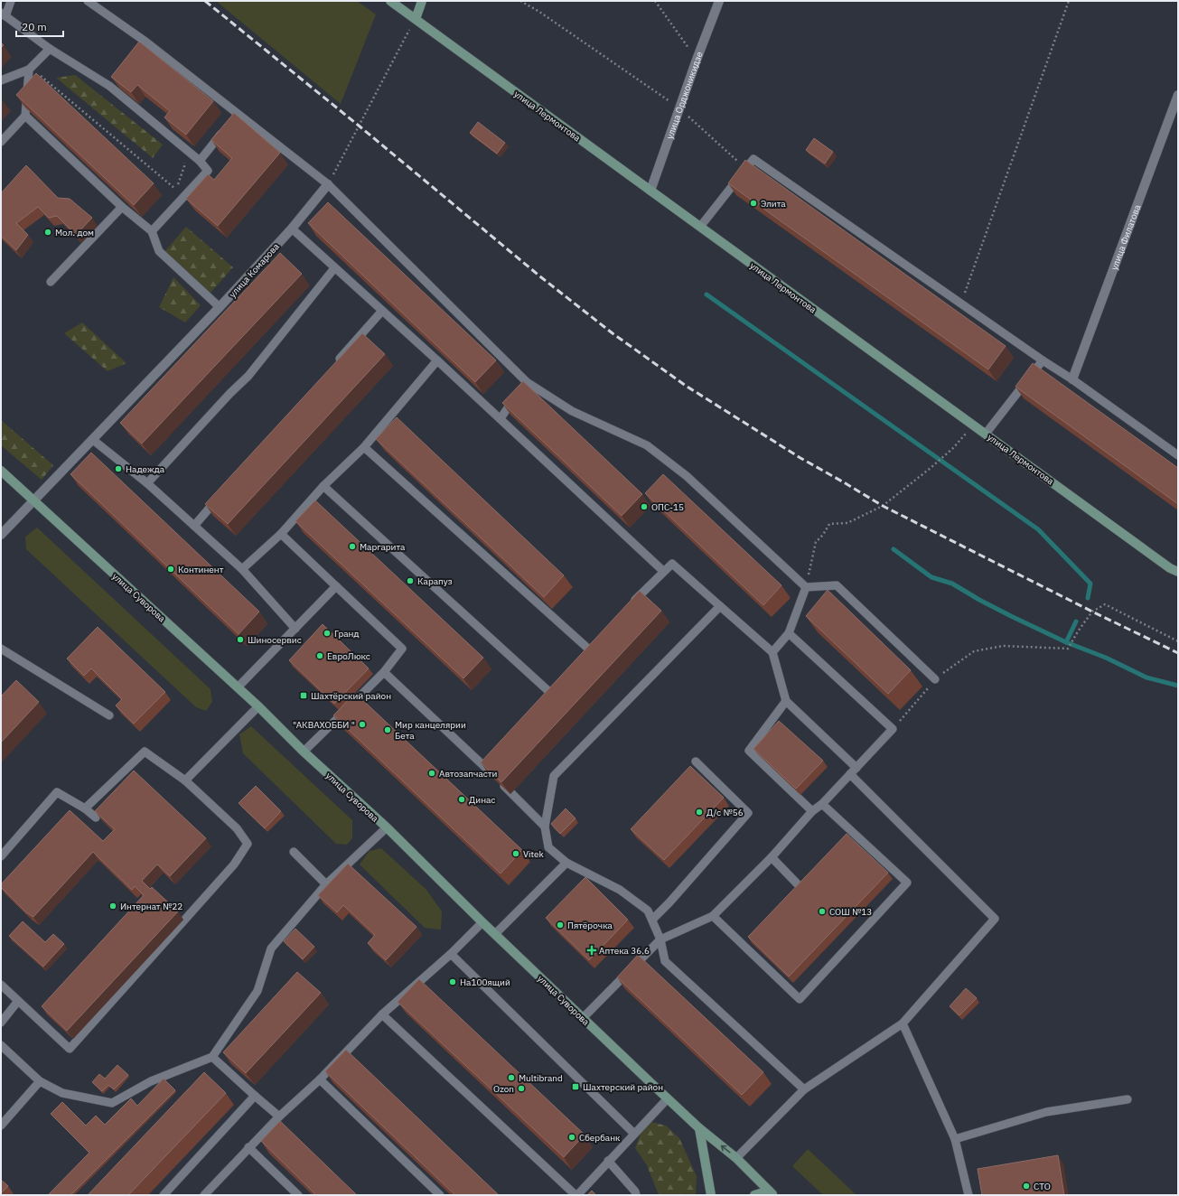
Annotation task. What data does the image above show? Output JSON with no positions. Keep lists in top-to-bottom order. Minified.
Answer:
{"streets":{"main road":["улица Лермонтова","улица Суворова"],"street":["улица Орджоникидзе","улица Филатова","улица Комарова"]},"crossings":[["улица Орджоникидзе","улица Лермонтова"],["улица Комарова","улица Суворова"]],"places":{"other":["Элита","Мол. дом","Надежда","ОПС-15","Маргарита","Континент","Карапуз","Гранд","Шиносервис","ЕвроЛюкс","\"АКВАХОББИ \"","Мир канцелярии Бета","Автозапчасти","Динас","Д/с №56","Vitek","Интернат №22","СОШ №13","Пятёрочка","На100ящий","Multibrand","Ozon","Сбербанк","СТО"],"transit":["Шахтёрский район","Шахтерский район"],"health":["Аптека 36.6"]},"scale_bar":"20 m"}
